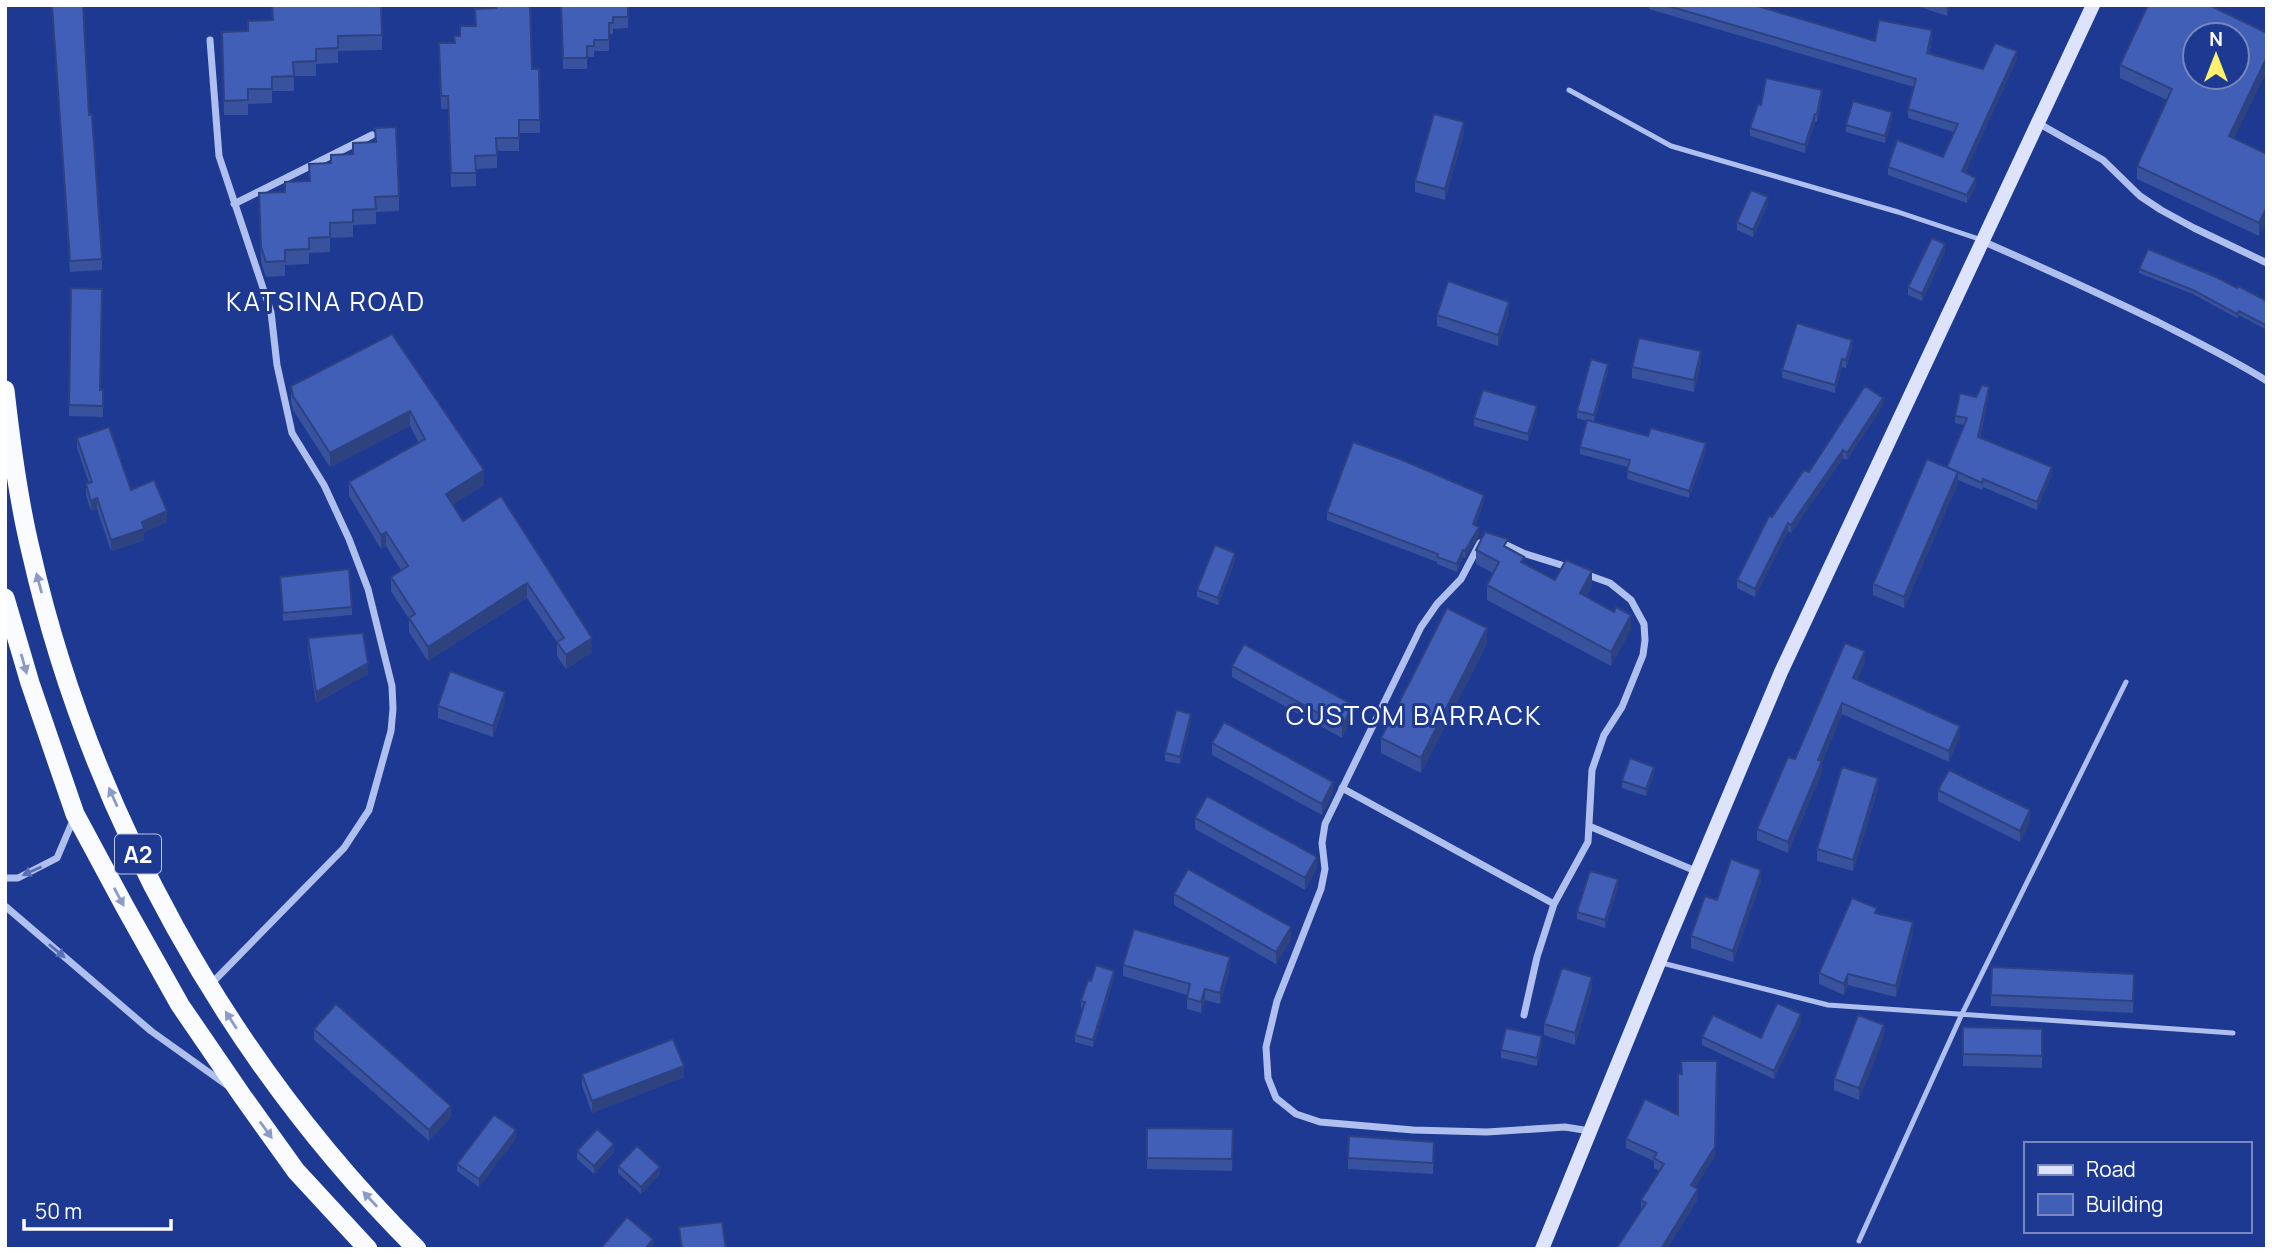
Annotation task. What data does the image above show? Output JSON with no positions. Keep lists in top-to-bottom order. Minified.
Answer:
{"streets":{"highway":["A2"]},"districts":["KATSINA ROAD","CUSTOM BARRACK"],"legend":["Road","Building"],"scale_bar":"50 m","north":"top"}
